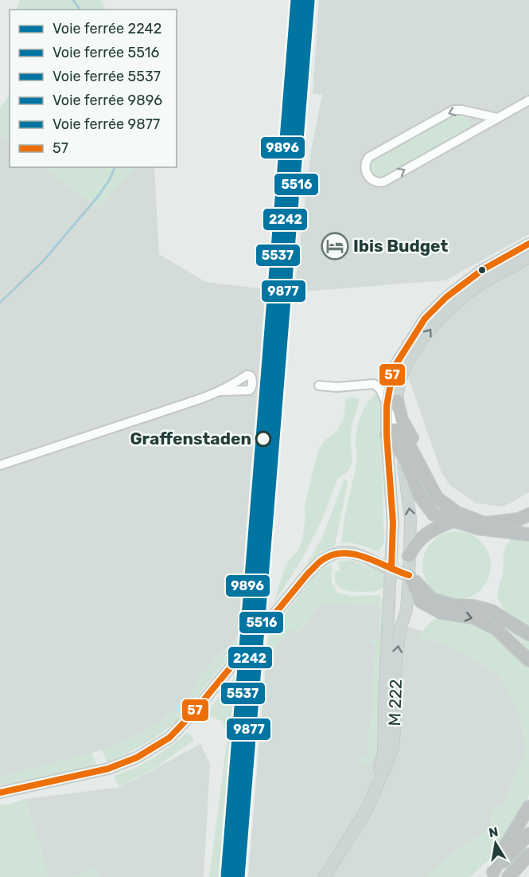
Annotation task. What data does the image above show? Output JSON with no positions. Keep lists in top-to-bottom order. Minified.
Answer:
{"streets":{"main road":["M 222"]},"places":{"hotel":["Ibis Budget"],"other":["Graffenstaden"]},"lines":["rail line 2242","rail line 5537","rail line 9896","rail line 5516","rail line 9877","transit line 57"],"legend":["Voie ferrée 2242","Voie ferrée 5516","Voie ferrée 5537","Voie ferrée 9896","Voie ferrée 9877","57"],"north":"top"}
